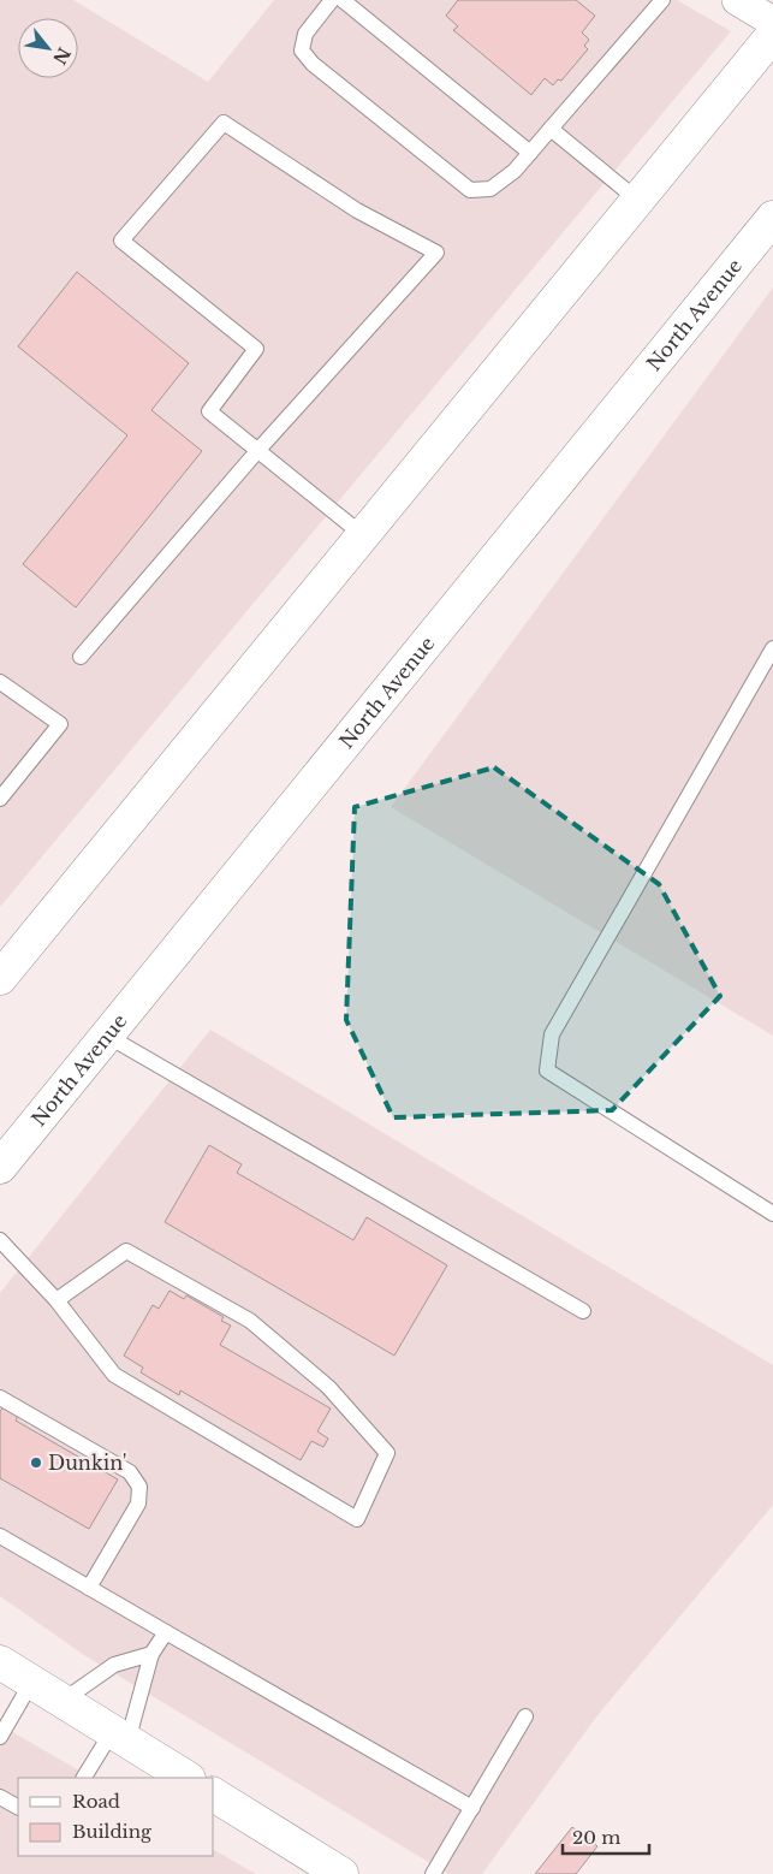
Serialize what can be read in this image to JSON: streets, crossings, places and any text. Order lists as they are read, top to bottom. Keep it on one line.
{"streets":{"main road":["North Avenue"]},"places":["Dunkin'"],"legend":["Road","Building"],"scale_bar":"20 m","north":"bottom right"}
